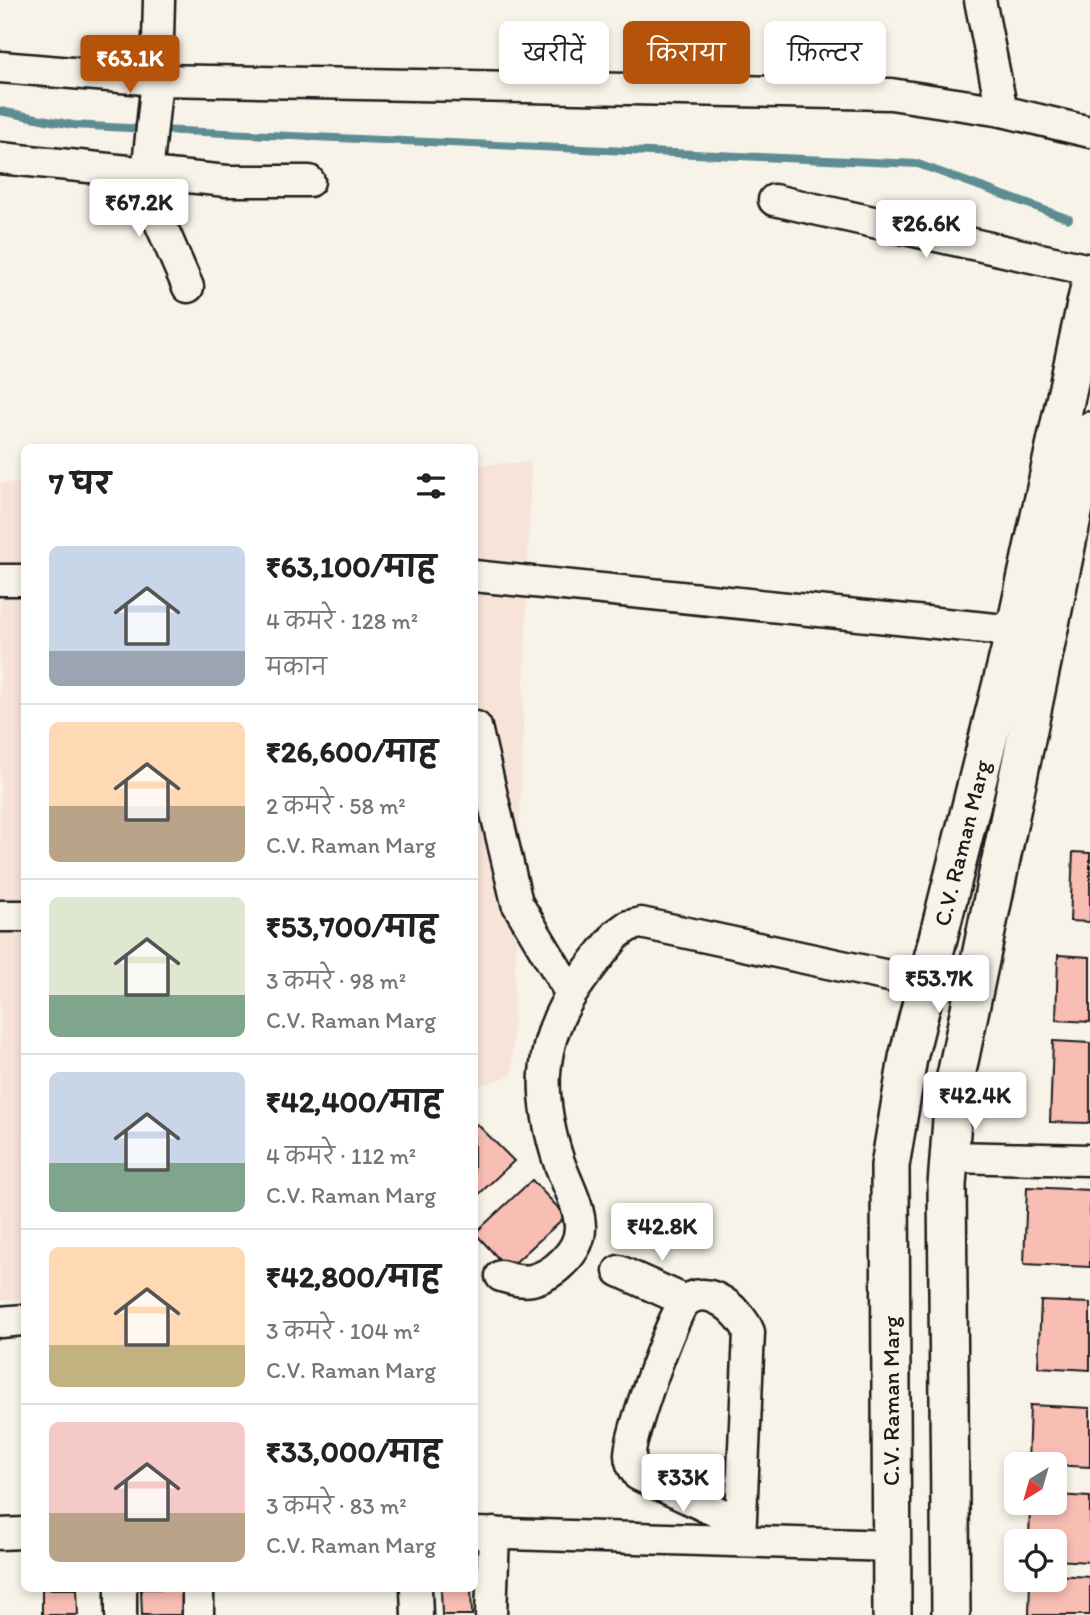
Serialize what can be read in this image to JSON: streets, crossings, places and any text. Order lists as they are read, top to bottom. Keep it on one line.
{"streets":{"main road":["C.V. Raman Marg"]},"north":"bottom left","page":{"chip":["खरीदें","किराया","फ़िल्टर"],"price":["₹63.1K","₹67.2K","₹26.6K","₹53.7K","₹42.4K","₹42.8K","₹33K"],"heading":"7 घर","list":[{"name":"₹63,100/माह","note":"4 कमरे · 128 m² · मकान"},{"name":"₹26,600/माह","note":"2 कमरे · 58 m² · C.V. Raman Marg"},{"name":"₹53,700/माह","note":"3 कमरे · 98 m² · C.V. Raman Marg"},{"name":"₹42,400/माह","note":"4 कमरे · 112 m² · C.V. Raman Marg"},{"name":"₹42,800/माह","note":"3 कमरे · 104 m² · C.V. Raman Marg"},{"name":"₹33,000/माह","note":"3 कमरे · 83 m² · C.V. Raman Marg"}]}}
